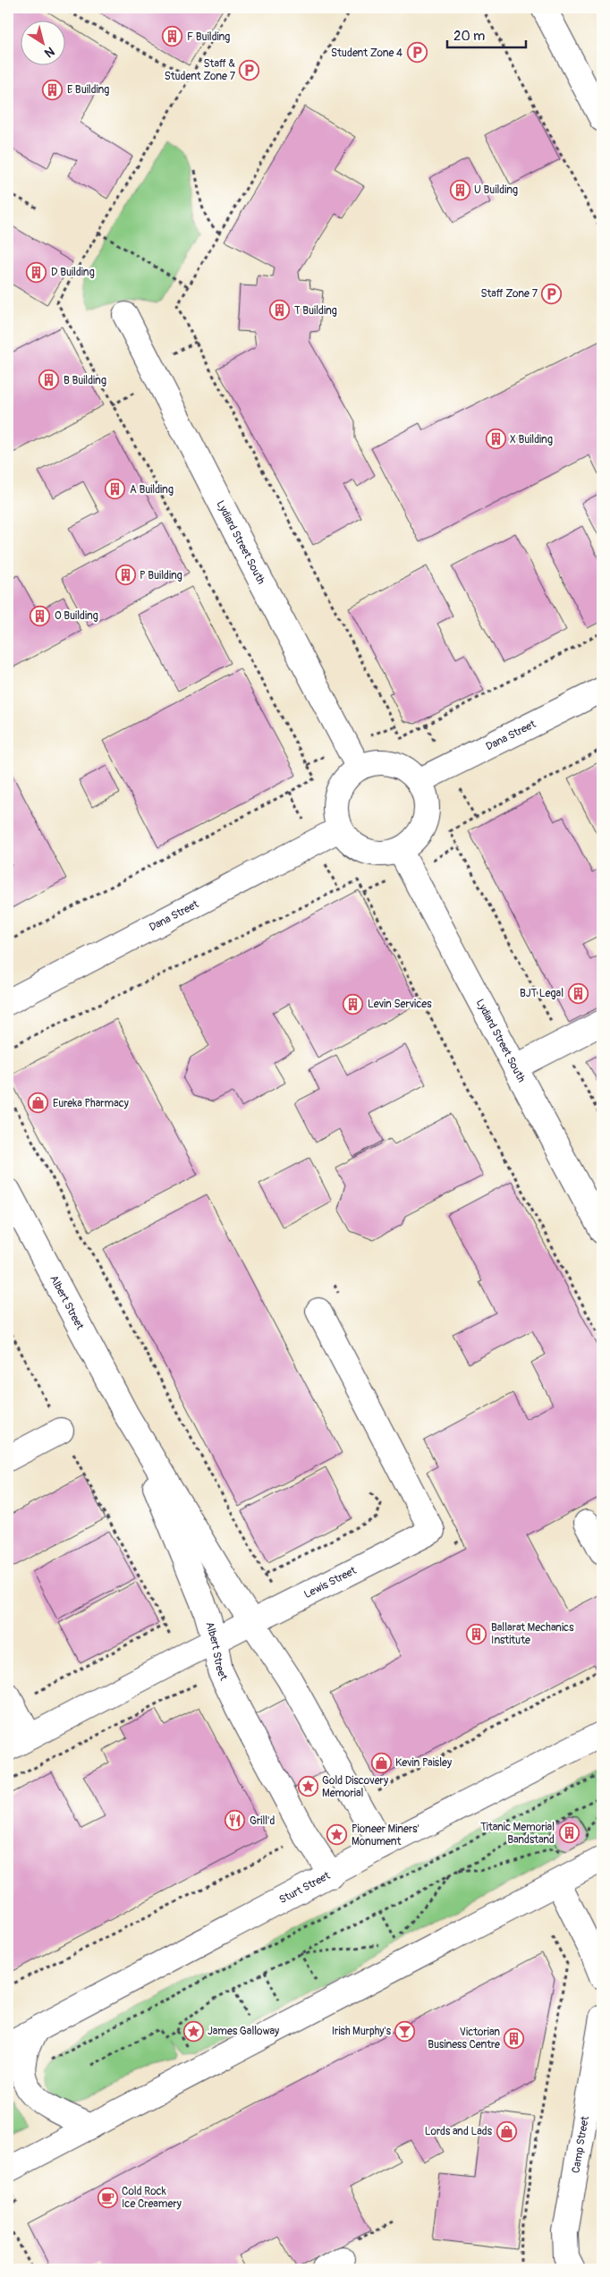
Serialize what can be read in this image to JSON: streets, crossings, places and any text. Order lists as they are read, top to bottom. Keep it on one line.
{"streets":{"street":["Lydiard Street South","Dana Street","Albert Street","Lewis Street","Sturt Street","Camp Street"]},"crossings":[["Lydiard Street South","Dana Street"],["Albert Street","Lewis Street"],["Albert Street","Sturt Street"]],"places":{"building":["F Building","E Building","U Building","D Building","T Building","B Building","X Building","A Building","P Building","O Building","BJT Legal","Levin Services","Ballarat Mechanics Institute","Titanic Memorial Bandstand","Victorian Business Centre"],"parking":["Student Zone 4","Staff & Student Zone 7","Staff Zone 7"],"shop":["Eureka Pharmacy","Kevin Paisley","Lords and Lads"],"place":["Gold Discovery Memorial","Pioneer Miners' Monument","James Galloway"],"restaurant":["Grill'd"],"bar":["Irish Murphy's"],"cafe":["Cold Rock Ice Creamery"]},"scale_bar":"20 m","north":"bottom right"}
